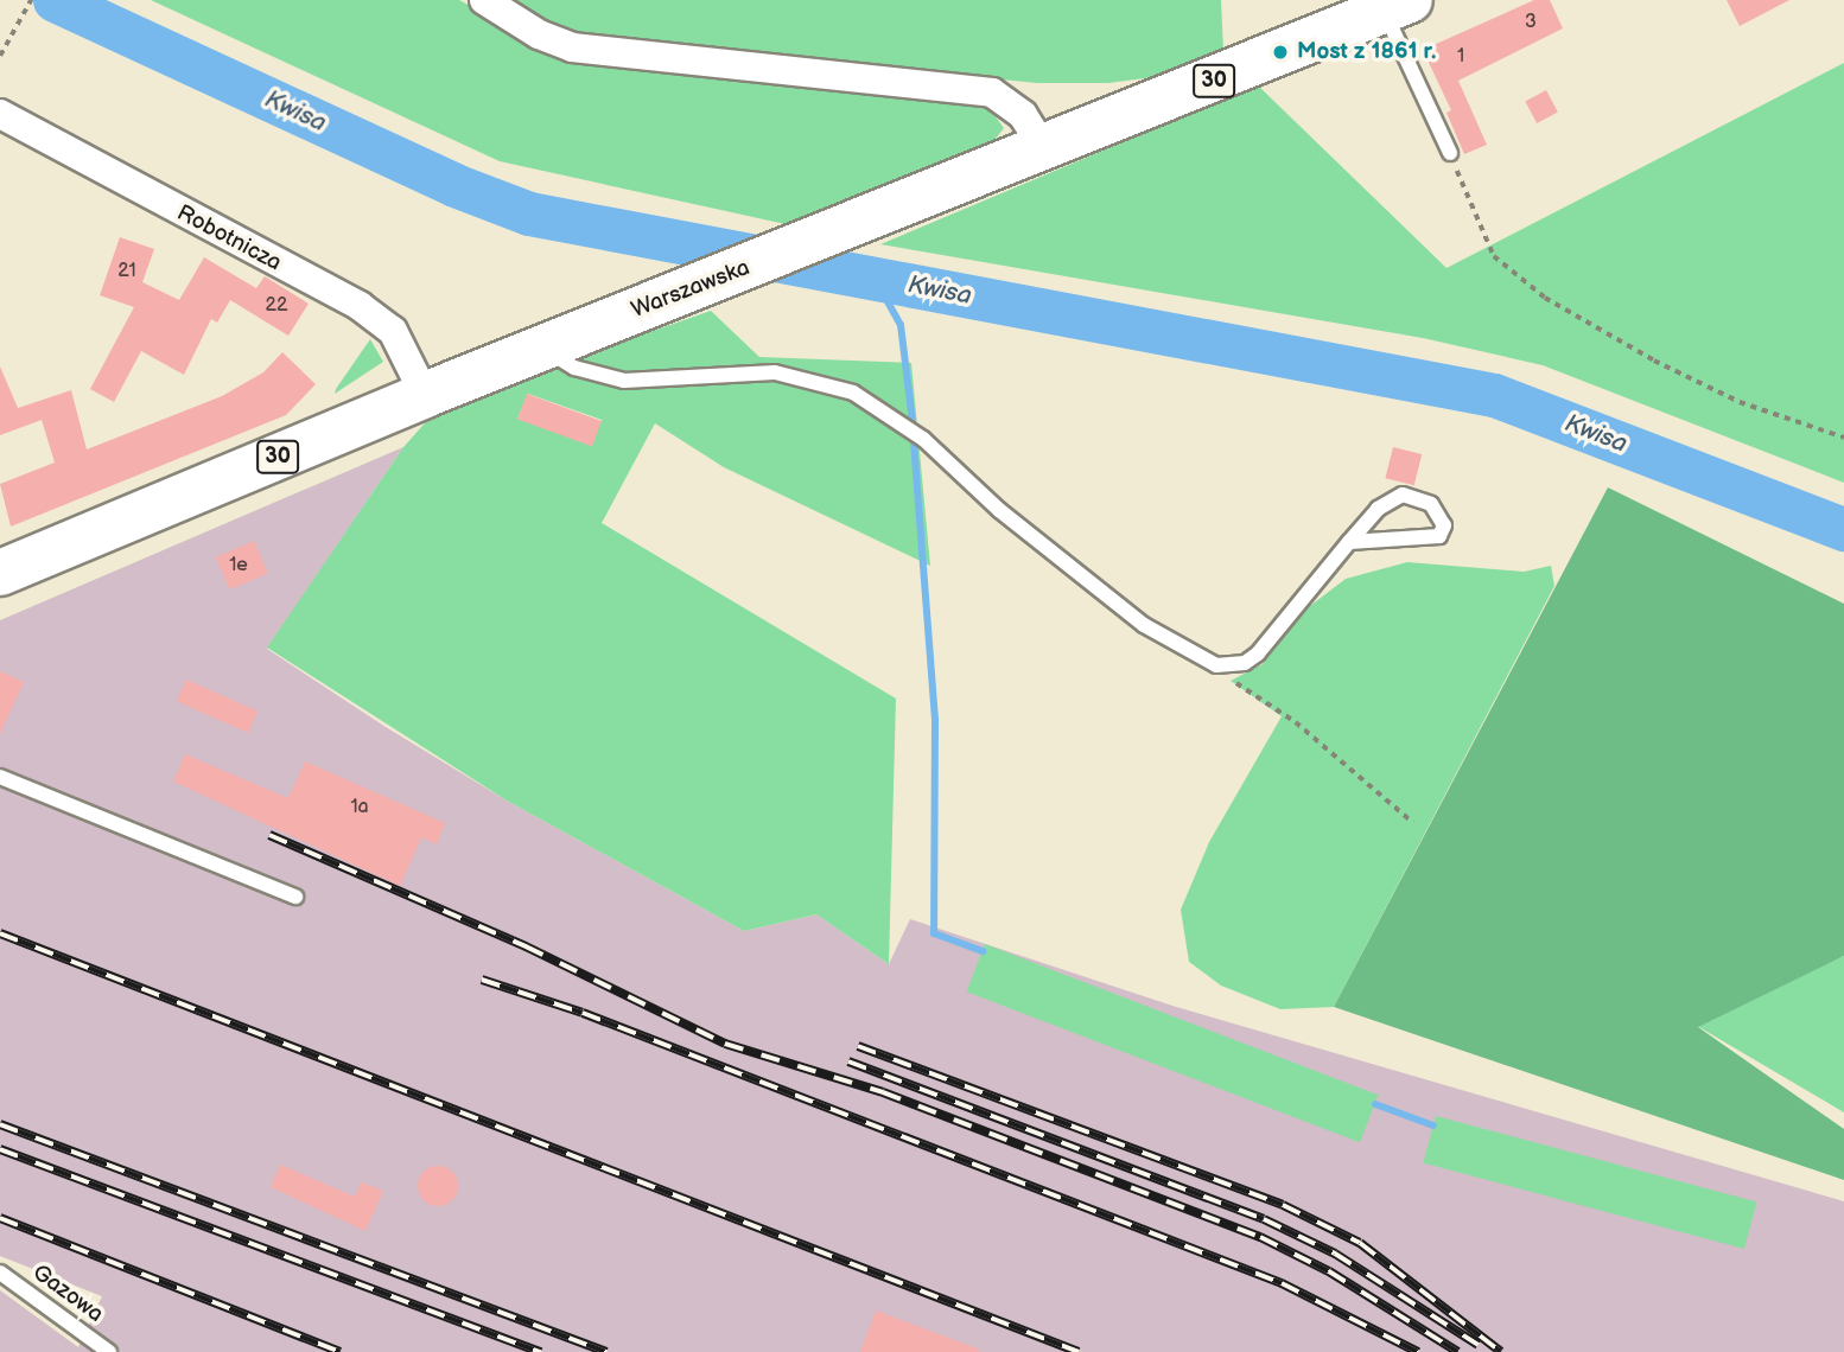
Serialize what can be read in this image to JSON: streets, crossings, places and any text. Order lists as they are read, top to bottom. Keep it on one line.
{"streets":{"main road":["30","Warszawska"],"street":["Robotnicza"],"lane":["Gazowa"]},"crossings":[["Robotnicza","Warszawska"]],"water":["Kwisa"],"places":["Most z 1861 r."],"house_numbers":["3","1","21","22","1e","1a"]}
